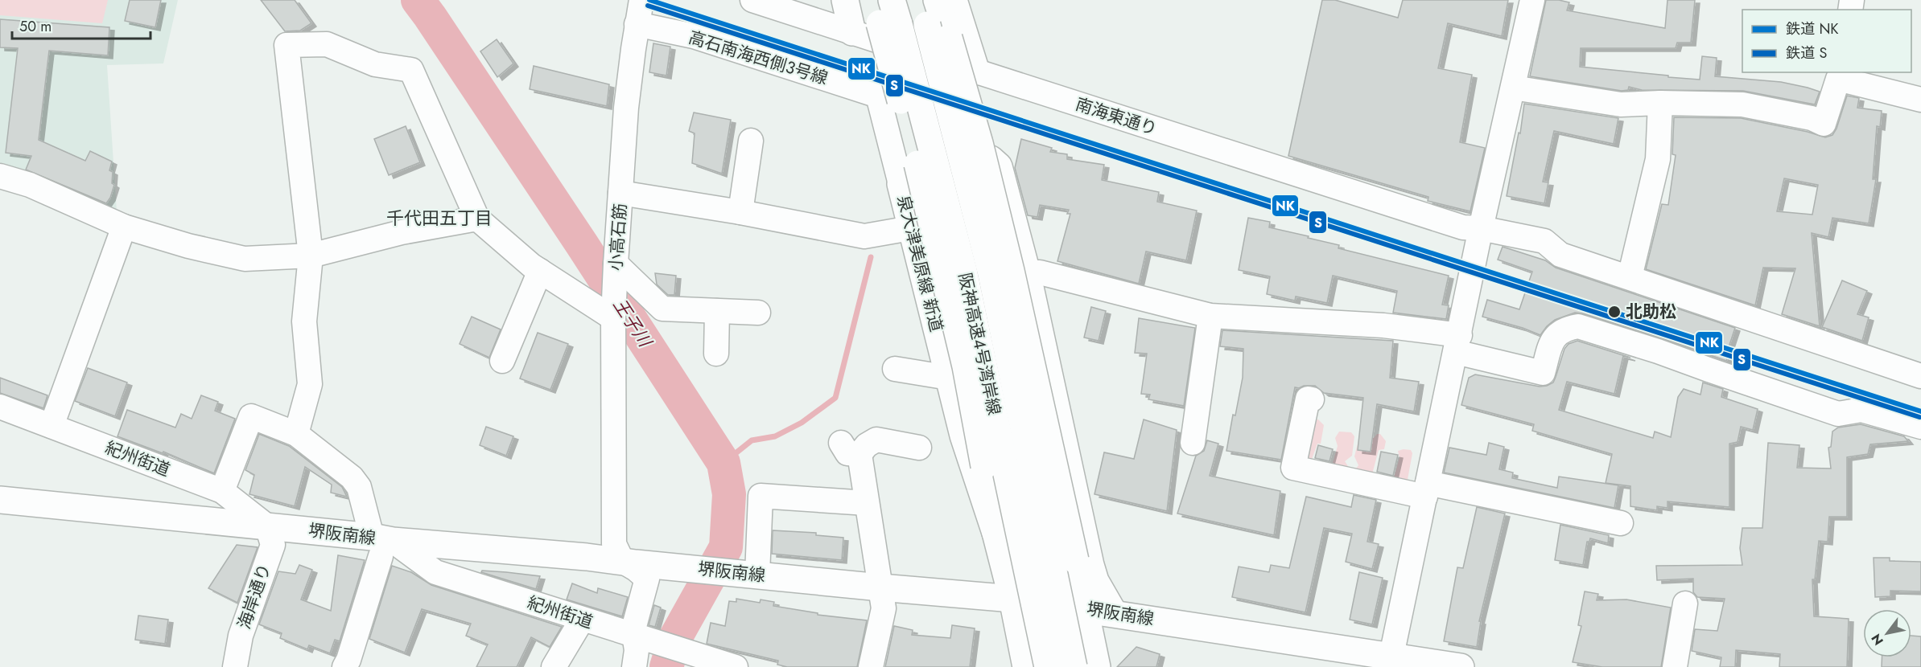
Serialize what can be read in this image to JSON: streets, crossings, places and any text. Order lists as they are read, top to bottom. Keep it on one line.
{"streets":{"main road":["泉大津美原線 新道","阪神高速4号湾岸線","堺阪南線"],"street":["高石南海西側3号線","南海東通り","小高石筋","紀州街道","海岸通り"]},"crossings":[["高石南海西側3号線","小高石筋"],["高石南海西側3号線","泉大津美原線 新道"],["小高石筋","堺阪南線"],["泉大津美原線 新道","堺阪南線"],["紀州街道","堺阪南線"],["紀州街道","海岸通り"],["堺阪南線","海岸通り"]],"districts":["千代田五丁目"],"water":["王子川"],"places":["北助松"],"lines":["rail line NK","rail line S"],"legend":["鉄道 NK","鉄道 S"],"scale_bar":"50 m","north":"bottom left"}
